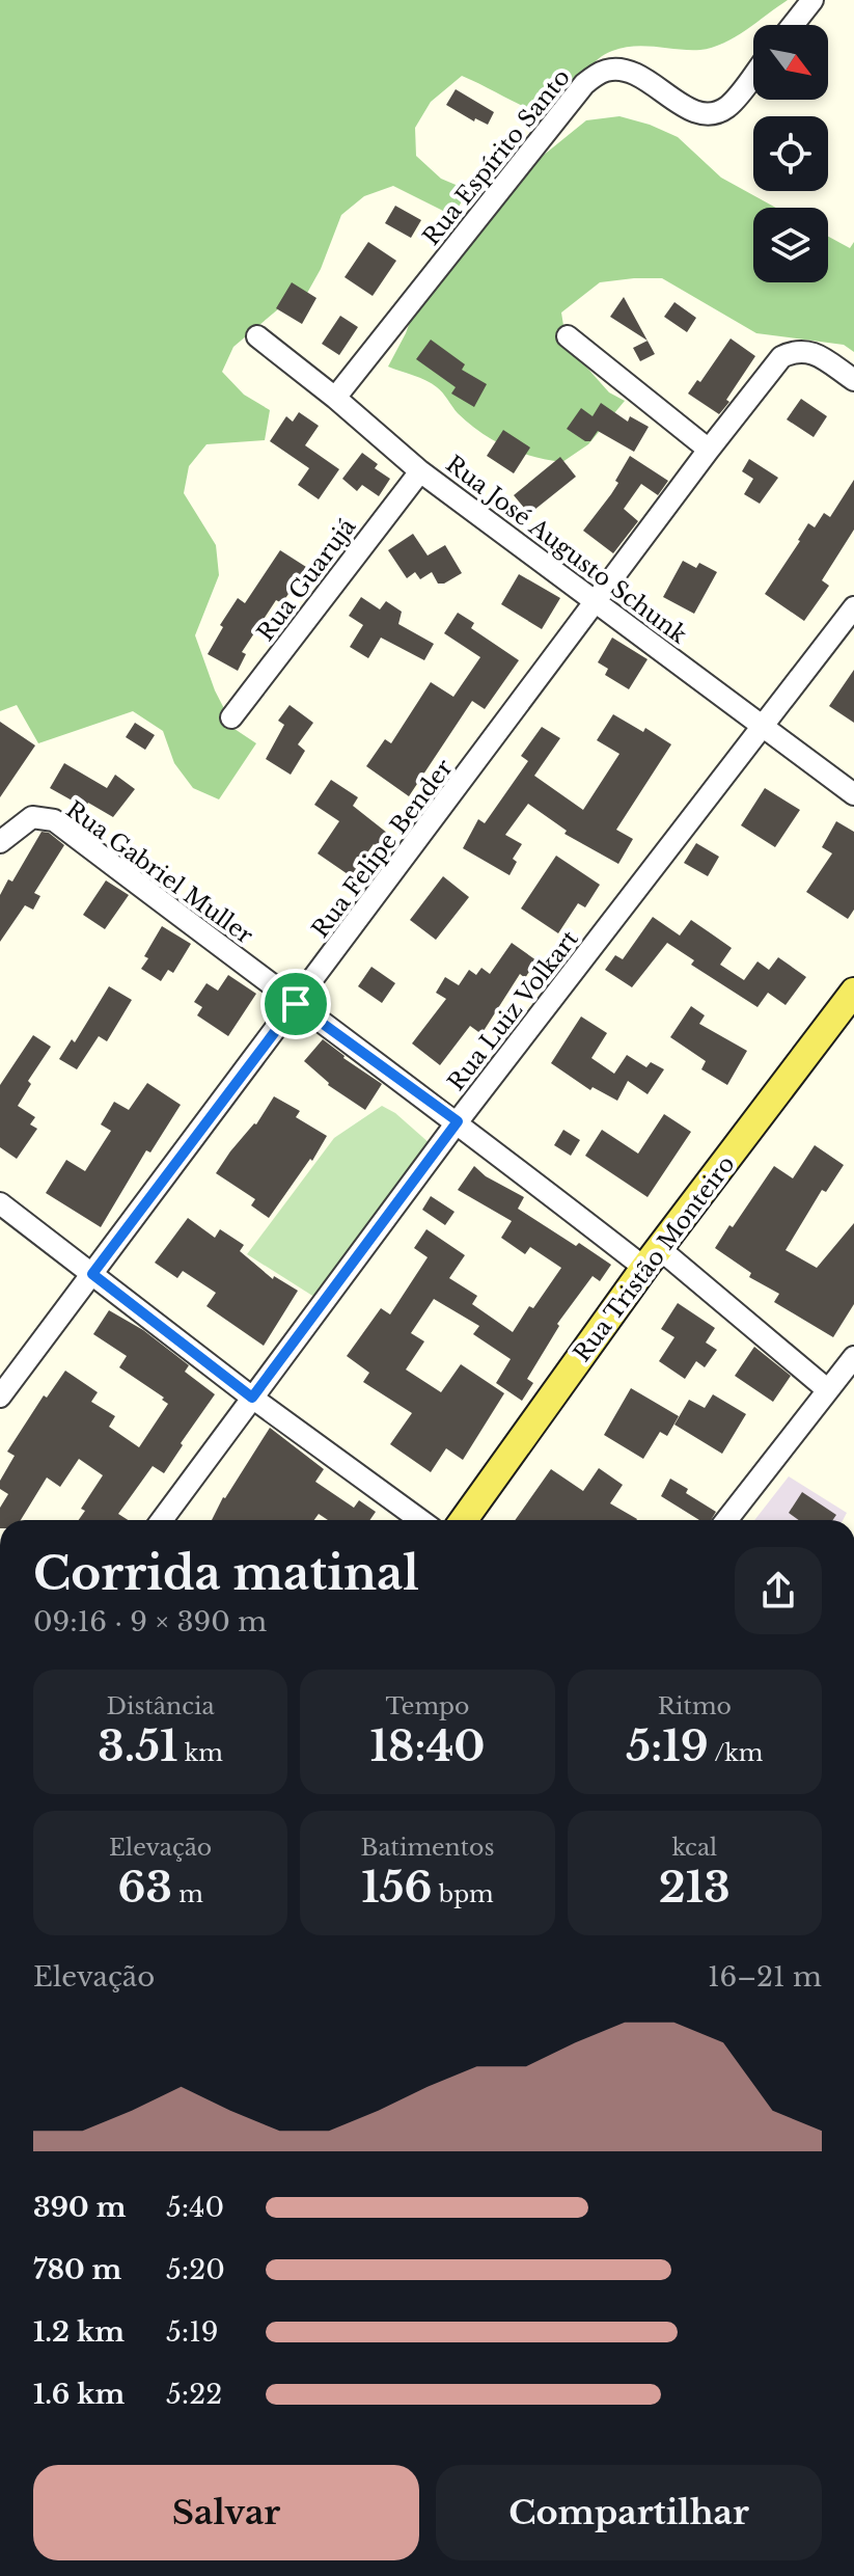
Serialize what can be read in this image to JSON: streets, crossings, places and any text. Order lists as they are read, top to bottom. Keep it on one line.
{"streets":{"main road":["Rua Tristão Monteiro"],"street":["Rua Espírito Santo","Rua José Augusto Schunk","Rua Guarujá","Rua Felipe Bender","Rua Gabriel Muller","Rua Luiz Volkart"]},"crossings":[["Rua Espírito Santo","Rua José Augusto Schunk"],["Rua José Augusto Schunk","Rua Guarujá"],["Rua José Augusto Schunk","Rua Felipe Bender"],["Rua José Augusto Schunk","Rua Luiz Volkart"],["Rua Felipe Bender","Rua Gabriel Muller"],["Rua Gabriel Muller","Rua Luiz Volkart"],["Rua Gabriel Muller","Rua Tristão Monteiro"]],"north":"bottom right","page":{"heading":["Corrida matinal","09:16 · 9 × 390 m"],"stats":[["Distância","3.51 km"],["Tempo","18:40"],["Ritmo","5:19 /km"],["Elevação","63 m"],["Batimentos","156 bpm"],["kcal","213"]],"chart":["Elevação","16–21 m"],"list":[{"name":"390 m","note":"5:40"},{"name":"780 m","note":"5:20"},{"name":"1.2 km","note":"5:19"},{"name":"1.6 km","note":"5:22"}],"buttons":["Salvar","Compartilhar"]}}
